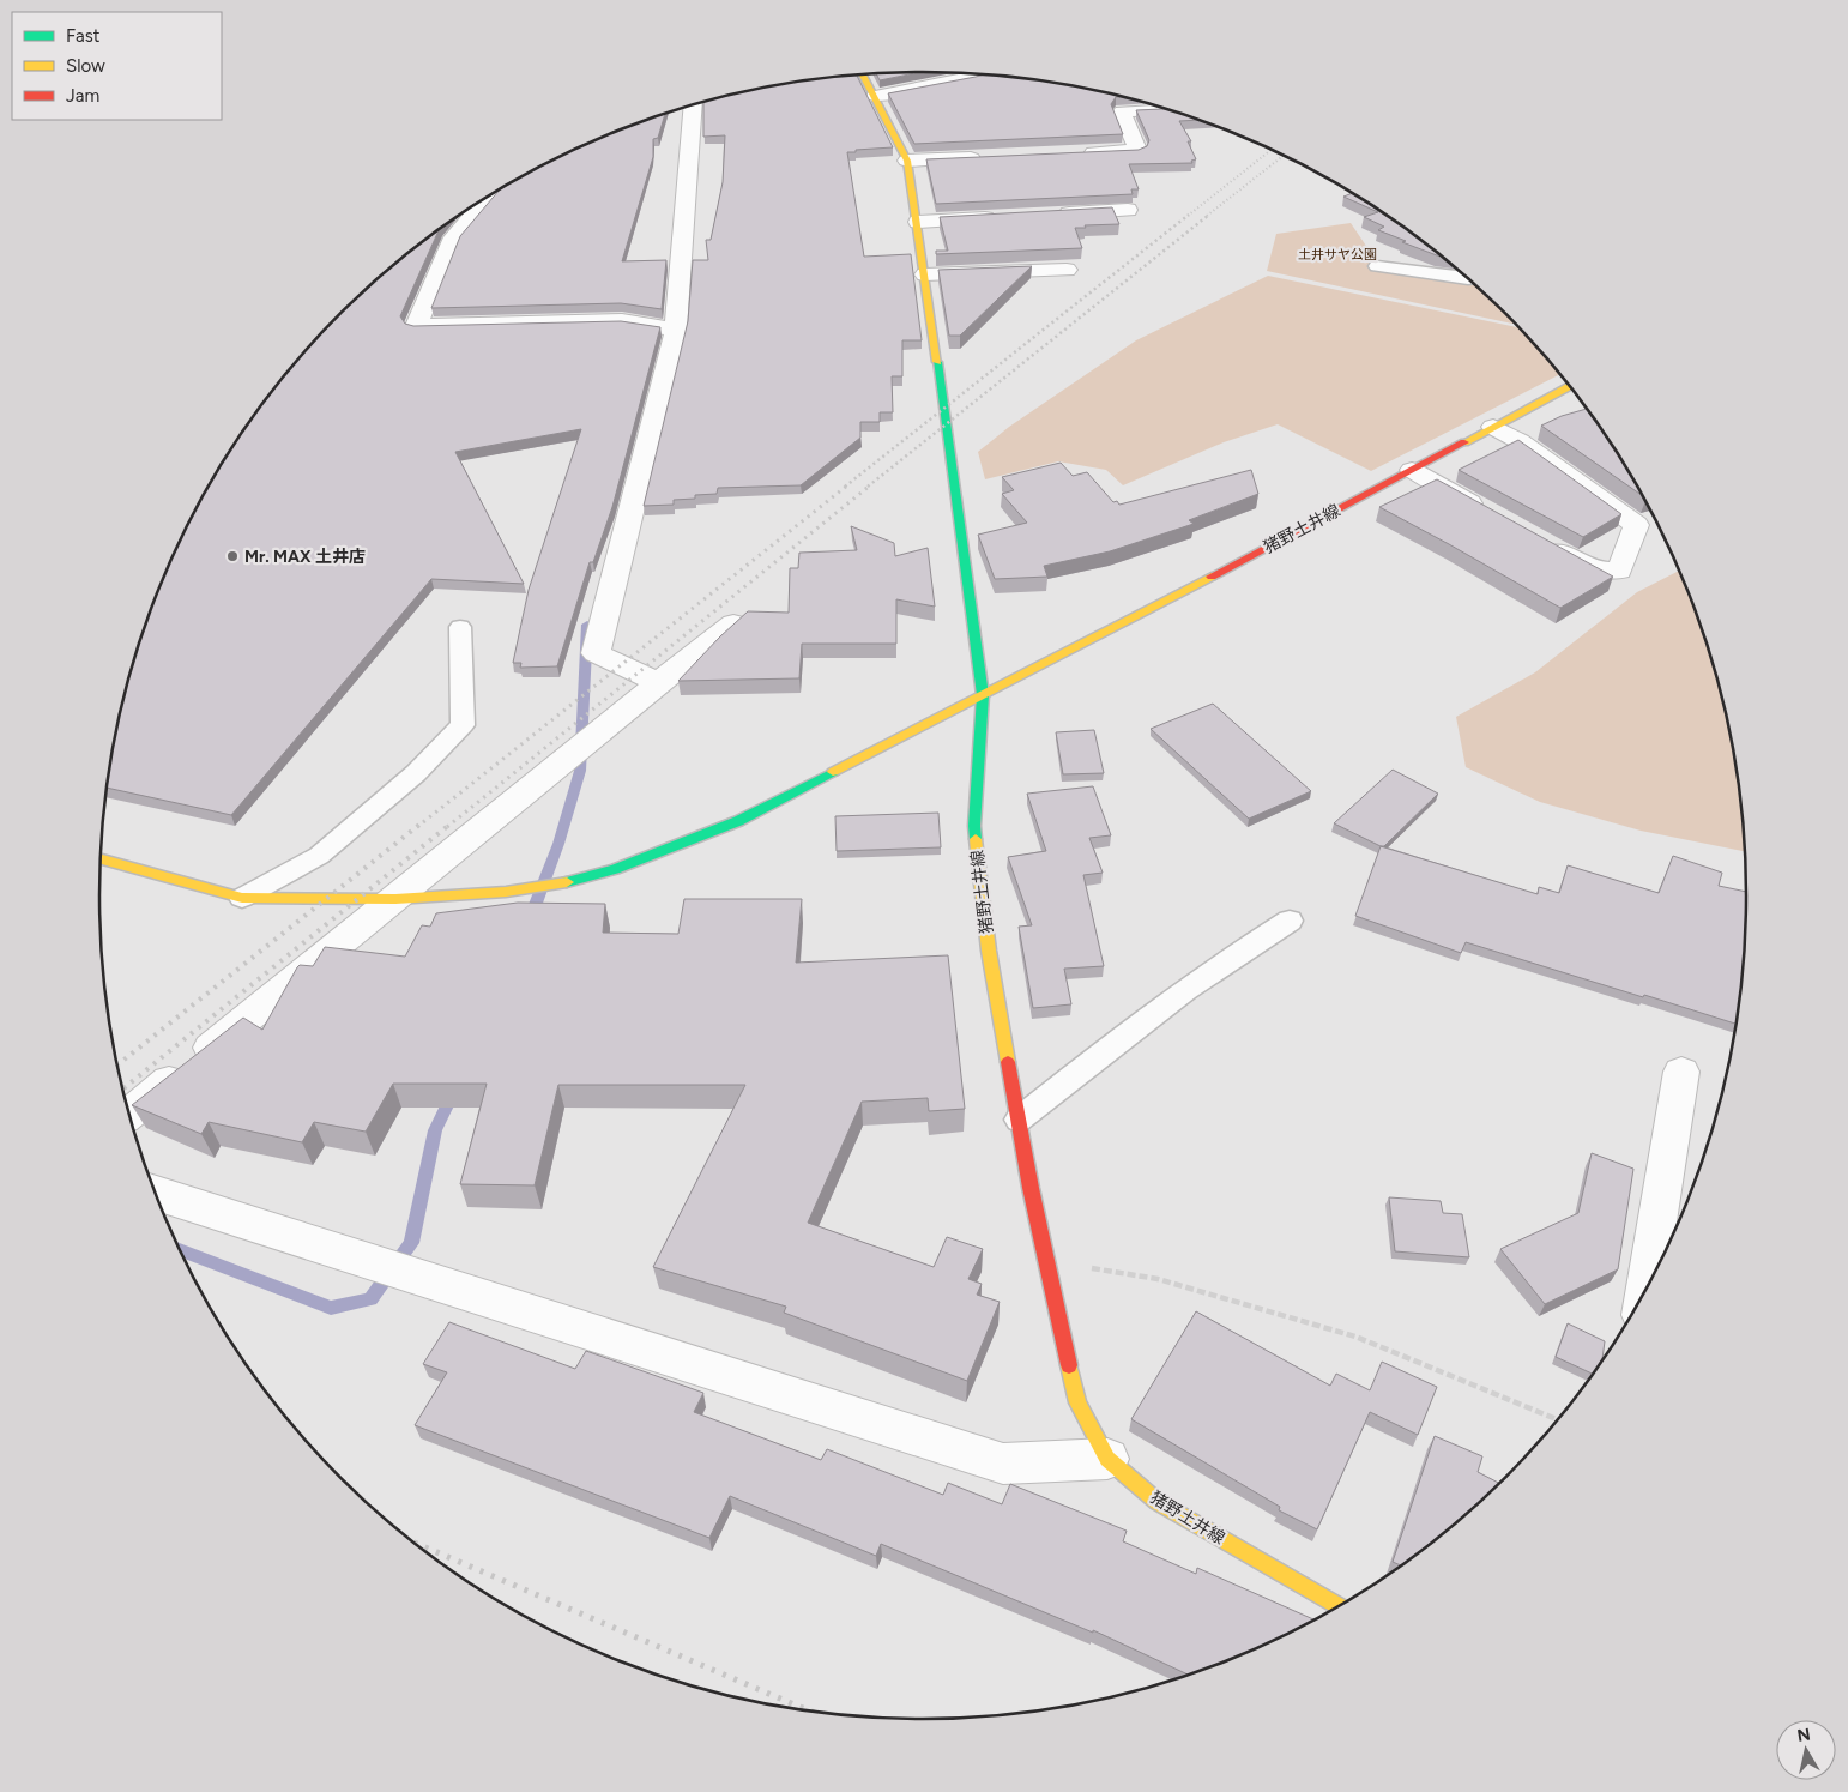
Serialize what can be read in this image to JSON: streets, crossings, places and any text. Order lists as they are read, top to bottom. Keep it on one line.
{"streets":{"street":["猪野土井線"]},"parks":["土井サヤ公園"],"places":["Mr. MAX 土井店"],"legend":["Fast","Slow","Jam"],"north":"top"}
